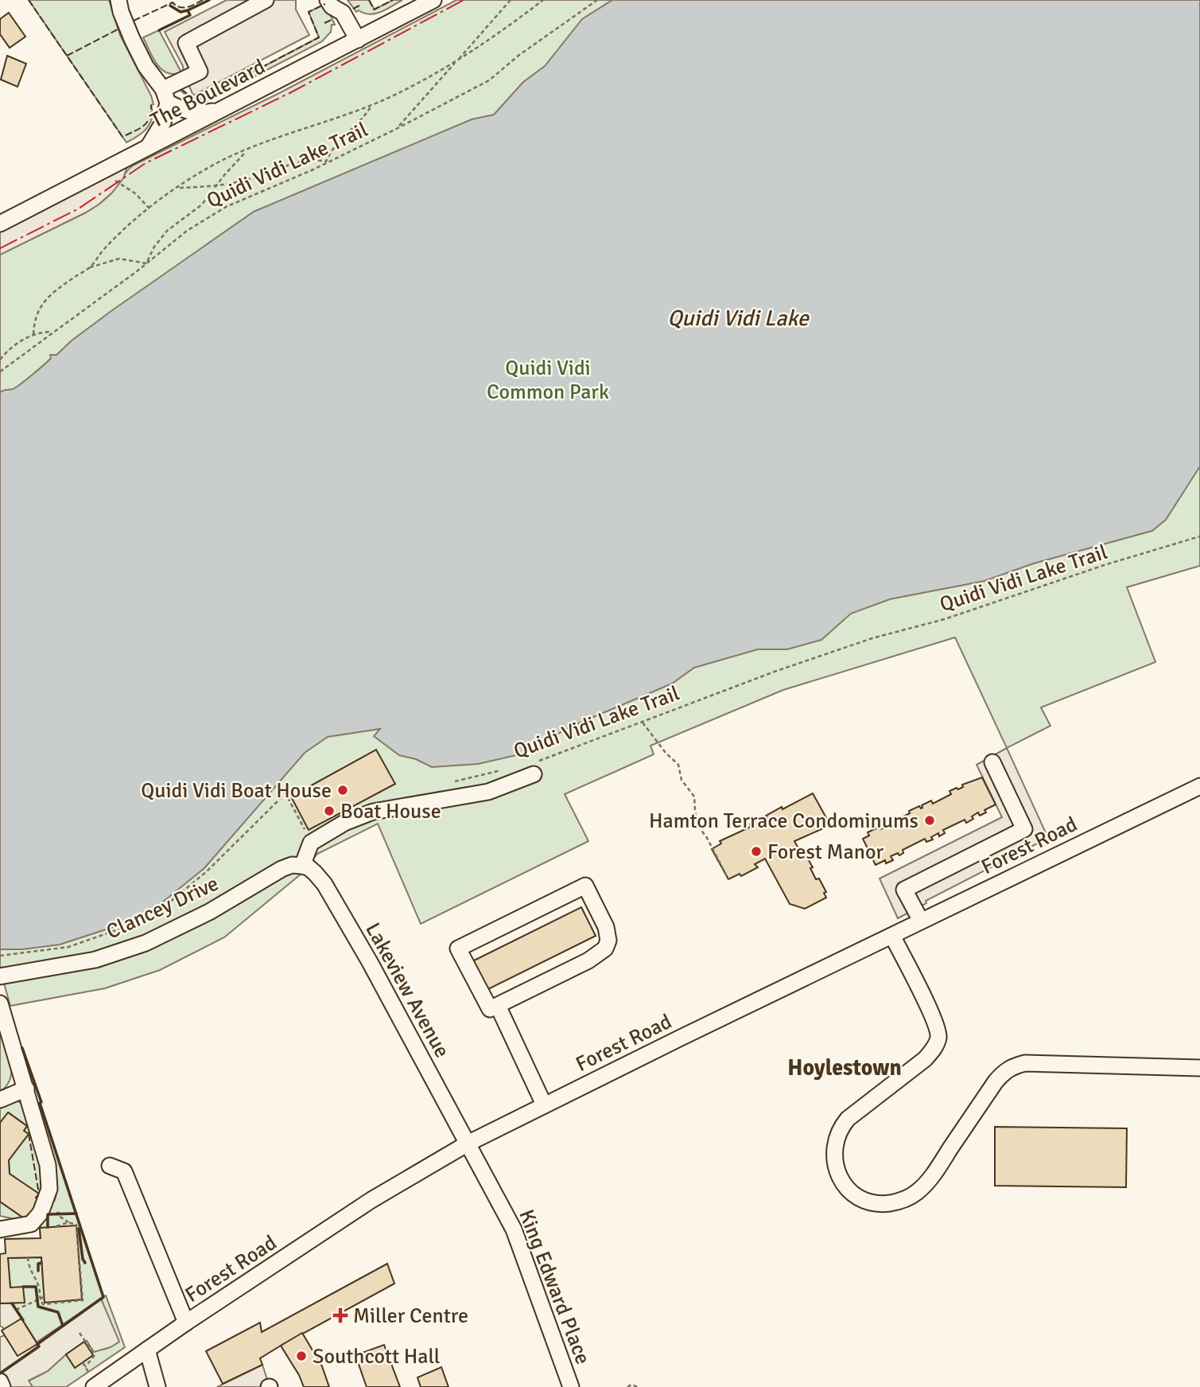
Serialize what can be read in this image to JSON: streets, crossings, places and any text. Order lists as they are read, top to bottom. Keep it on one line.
{"streets":{"street":["The Boulevard","Forest Road","Clancey Drive","Lakeview Avenue","King Edward Place"],"path":["Quidi Vidi Lake Trail"]},"crossings":[["Forest Road","Lakeview Avenue"],["Forest Road","King Edward Place"],["Clancey Drive","Lakeview Avenue"],["Lakeview Avenue","King Edward Place"]],"districts":["Hoylestown"],"water":["Quidi Vidi Lake"],"parks":["Quidi Vidi Common Park"],"places":{"other":["Quidi Vidi Boat House","Boat House","Hamton Terrace Condominums","Forest Manor","Southcott Hall"],"health":["Miller Centre"]}}
